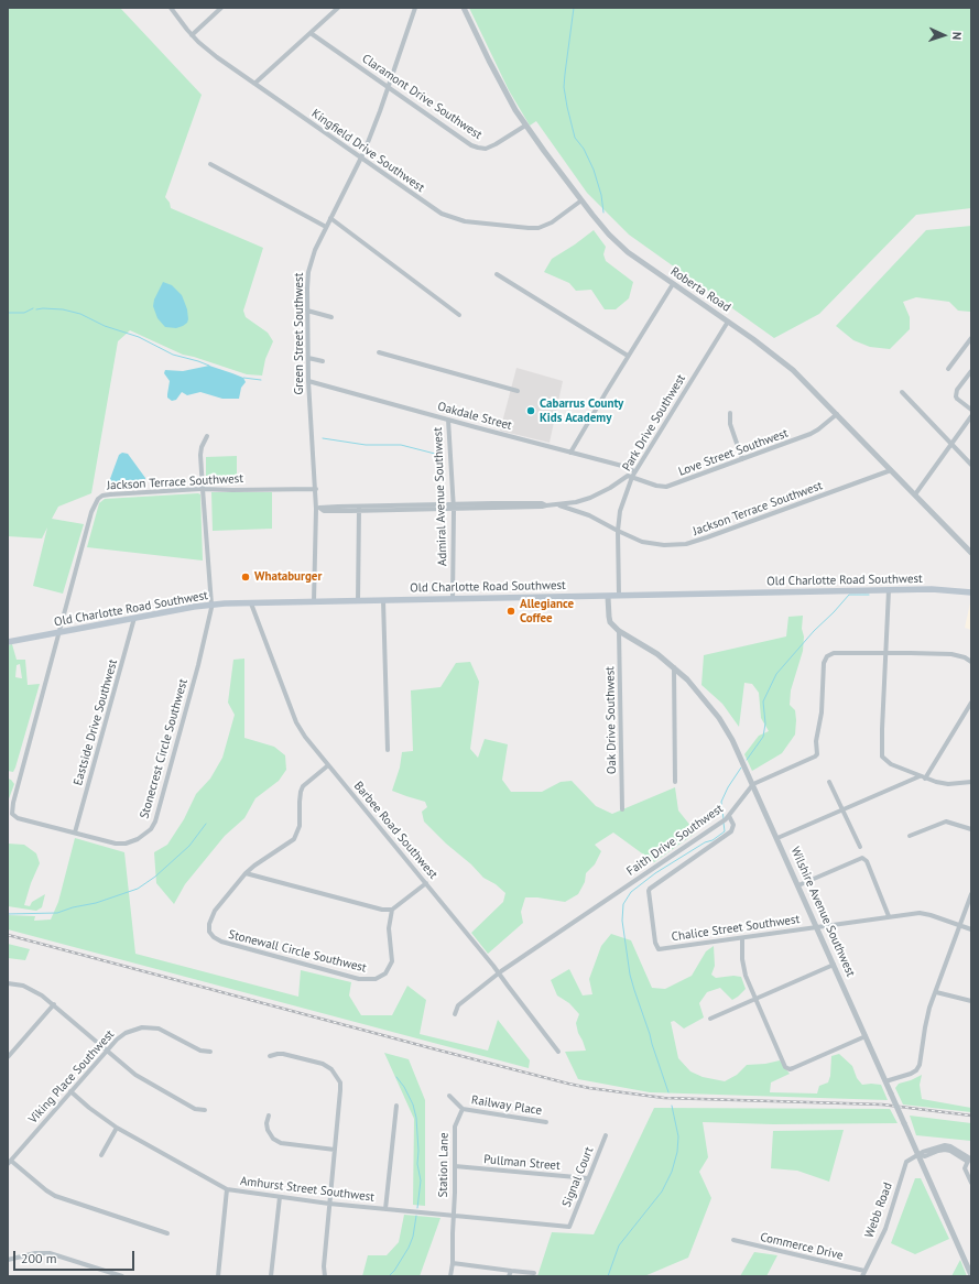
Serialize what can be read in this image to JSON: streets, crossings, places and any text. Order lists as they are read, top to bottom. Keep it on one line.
{"streets":{"main road":["Old Charlotte Road Southwest"],"street":["Claramont Drive Southwest","Kingfield Drive Southwest","Roberta Road","Green Street Southwest","Oakdale Street","Park Drive Southwest","Love Street Southwest","Jackson Terrace Southwest","Admiral Avenue Southwest","Oak Drive Southwest","Eastside Drive Southwest","Stonecrest Circle Southwest","Barbee Road Southwest","Faith Drive Southwest","Wilshire Avenue Southwest","Chalice Street Southwest","Stonewall Circle Southwest","Viking Place Southwest","Railway Place","Pullman Street","Station Lane","Signal Court","Amhurst Street Southwest","Webb Road","Commerce Drive"]},"crossings":[["Claramont Drive Southwest","Roberta Road"],["Claramont Drive Southwest","Green Street Southwest"],["Kingfield Drive Southwest","Roberta Road"],["Kingfield Drive Southwest","Green Street Southwest"],["Roberta Road","Park Drive Southwest"],["Roberta Road","Love Street Southwest"],["Roberta Road","Jackson Terrace Southwest"],["Green Street Southwest","Oakdale Street"],["Green Street Southwest","Jackson Terrace Southwest"],["Green Street Southwest","Old Charlotte Road Southwest"],["Oakdale Street","Park Drive Southwest"],["Oakdale Street","Admiral Avenue Southwest"],["Park Drive Southwest","Love Street Southwest"],["Park Drive Southwest","Jackson Terrace Southwest"],["Park Drive Southwest","Old Charlotte Road Southwest"],["Love Street Southwest","Jackson Terrace Southwest"],["Jackson Terrace Southwest","Admiral Avenue Southwest"],["Jackson Terrace Southwest","Old Charlotte Road Southwest"],["Jackson Terrace Southwest","Stonecrest Circle Southwest"],["Admiral Avenue Southwest","Old Charlotte Road Southwest"],["Old Charlotte Road Southwest","Eastside Drive Southwest"],["Old Charlotte Road Southwest","Stonecrest Circle Southwest"],["Old Charlotte Road Southwest","Barbee Road Southwest"],["Oak Drive Southwest","Wilshire Avenue Southwest"],["Eastside Drive Southwest","Stonecrest Circle Southwest"],["Barbee Road Southwest","Faith Drive Southwest"],["Barbee Road Southwest","Stonewall Circle Southwest"],["Faith Drive Southwest","Wilshire Avenue Southwest"],["Faith Drive Southwest","Chalice Street Southwest"],["Wilshire Avenue Southwest","Chalice Street Southwest"],["Wilshire Avenue Southwest","Webb Road"],["Viking Place Southwest","Amhurst Street Southwest"],["Railway Place","Station Lane"],["Pullman Street","Station Lane"],["Pullman Street","Signal Court"],["Station Lane","Amhurst Street Southwest"],["Signal Court","Amhurst Street Southwest"],["Webb Road","Commerce Drive"]],"places":["Cabarrus County Kids Academy","Whataburger","Allegiance Coffee"],"scale_bar":"200 m","north":"right"}
